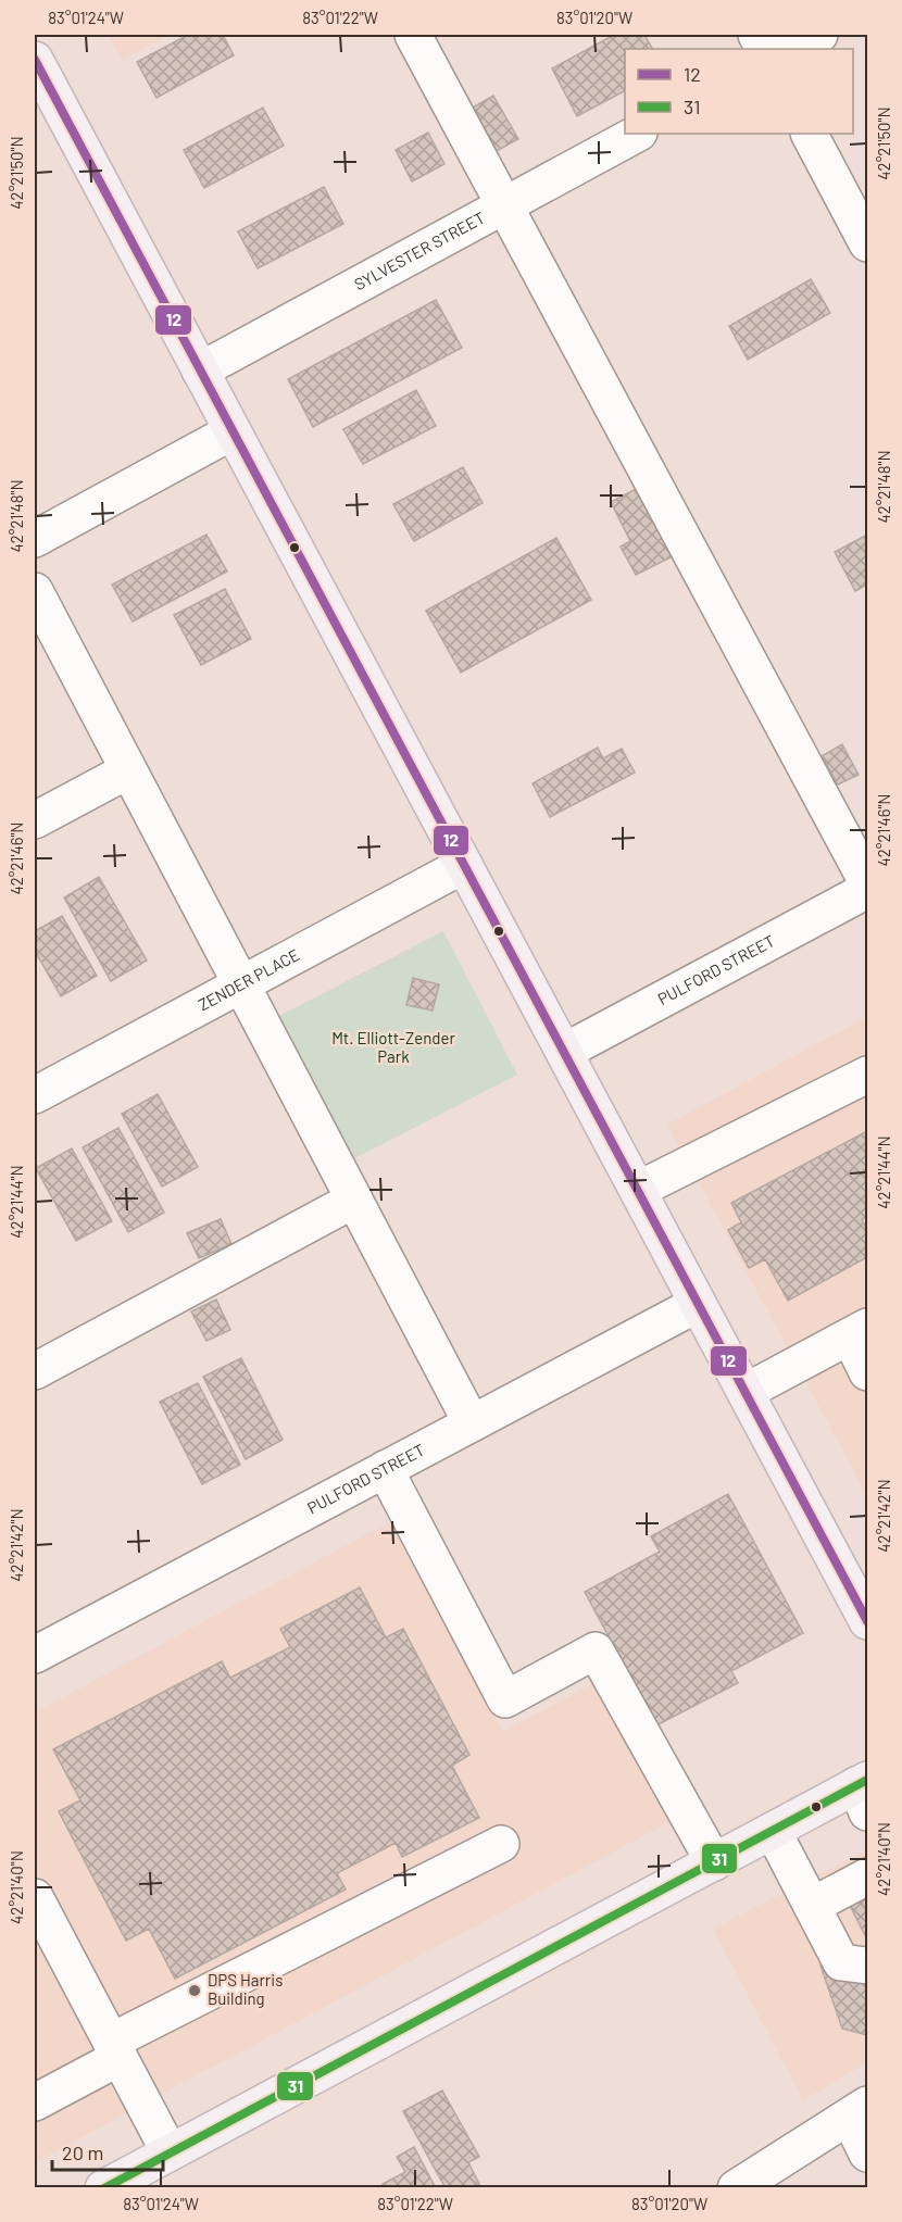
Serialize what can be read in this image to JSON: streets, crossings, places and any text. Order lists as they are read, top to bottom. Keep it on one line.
{"streets":{"street":["SYLVESTER STREET","PULFORD STREET","ZENDER PLACE"]},"parks":["Mt. Elliott-Zender Park"],"places":["DPS Harris Building"],"lines":["transit line 12","transit line 31"],"legend":["12","31"],"scale_bar":"20 m","coordinates":["83°01'24\"W","83°01'22\"W","83°01'20\"W","42°21'50\"N","42°21'48\"N","42°21'46\"N","42°21'44\"N","42°21'42\"N","42°21'40\"N"]}
